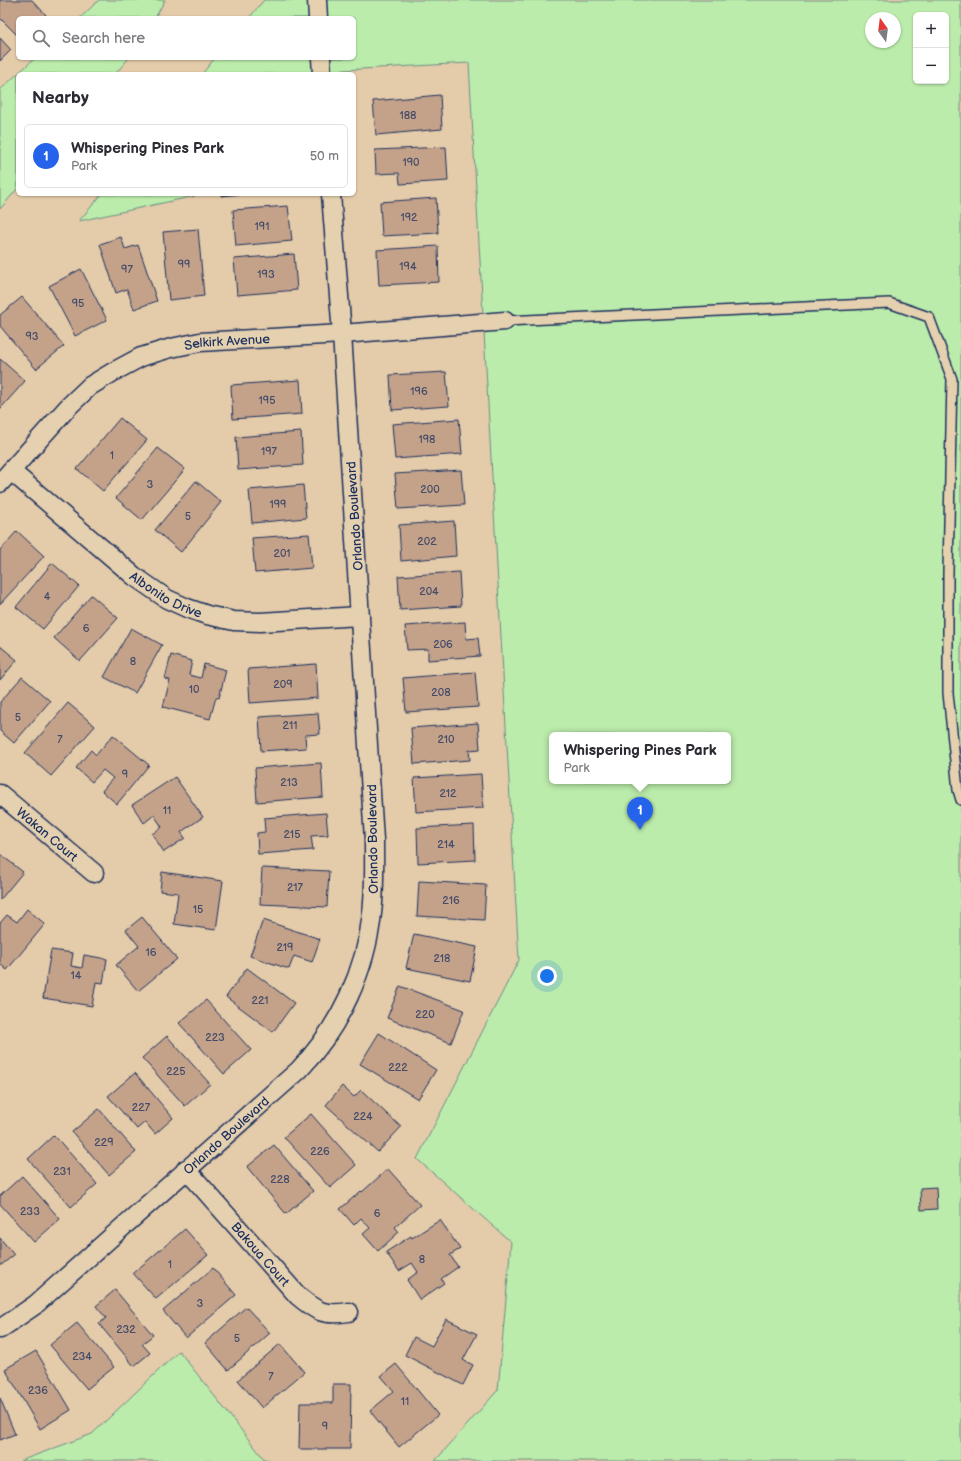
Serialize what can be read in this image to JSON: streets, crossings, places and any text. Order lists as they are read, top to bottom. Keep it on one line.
{"streets":{"street":["Selkirk Avenue","Orlando Boulevard","Albonito Drive","Wakan Court","Bakoua Court"]},"crossings":[["Selkirk Avenue","Orlando Boulevard"],["Selkirk Avenue","Albonito Drive"],["Orlando Boulevard","Albonito Drive"],["Orlando Boulevard","Bakoua Court"]],"house_numbers":["188","190","192","191","99","194","97","193","95","93","196","195","198","197","1","3","200","199","5","202","201","204","4","6","206","8","209","10","208","5","211","7","210","9","213","212","11","215","214","217","216","15","219","16","218","14","221","220","223","222","225","227","224","229","226","231","228","233","6","8","1","3","232","5","234","7","236","11","9"],"north":"top","page":{"map_buttons":["+","−"],"search":"Search here","heading":"Nearby","list":[{"mark":"1","name":"Whispering Pines Park","note":"Park","value":"50 m"}],"popup":["Whispering Pines Park","Park"],"pins":"1"}}
